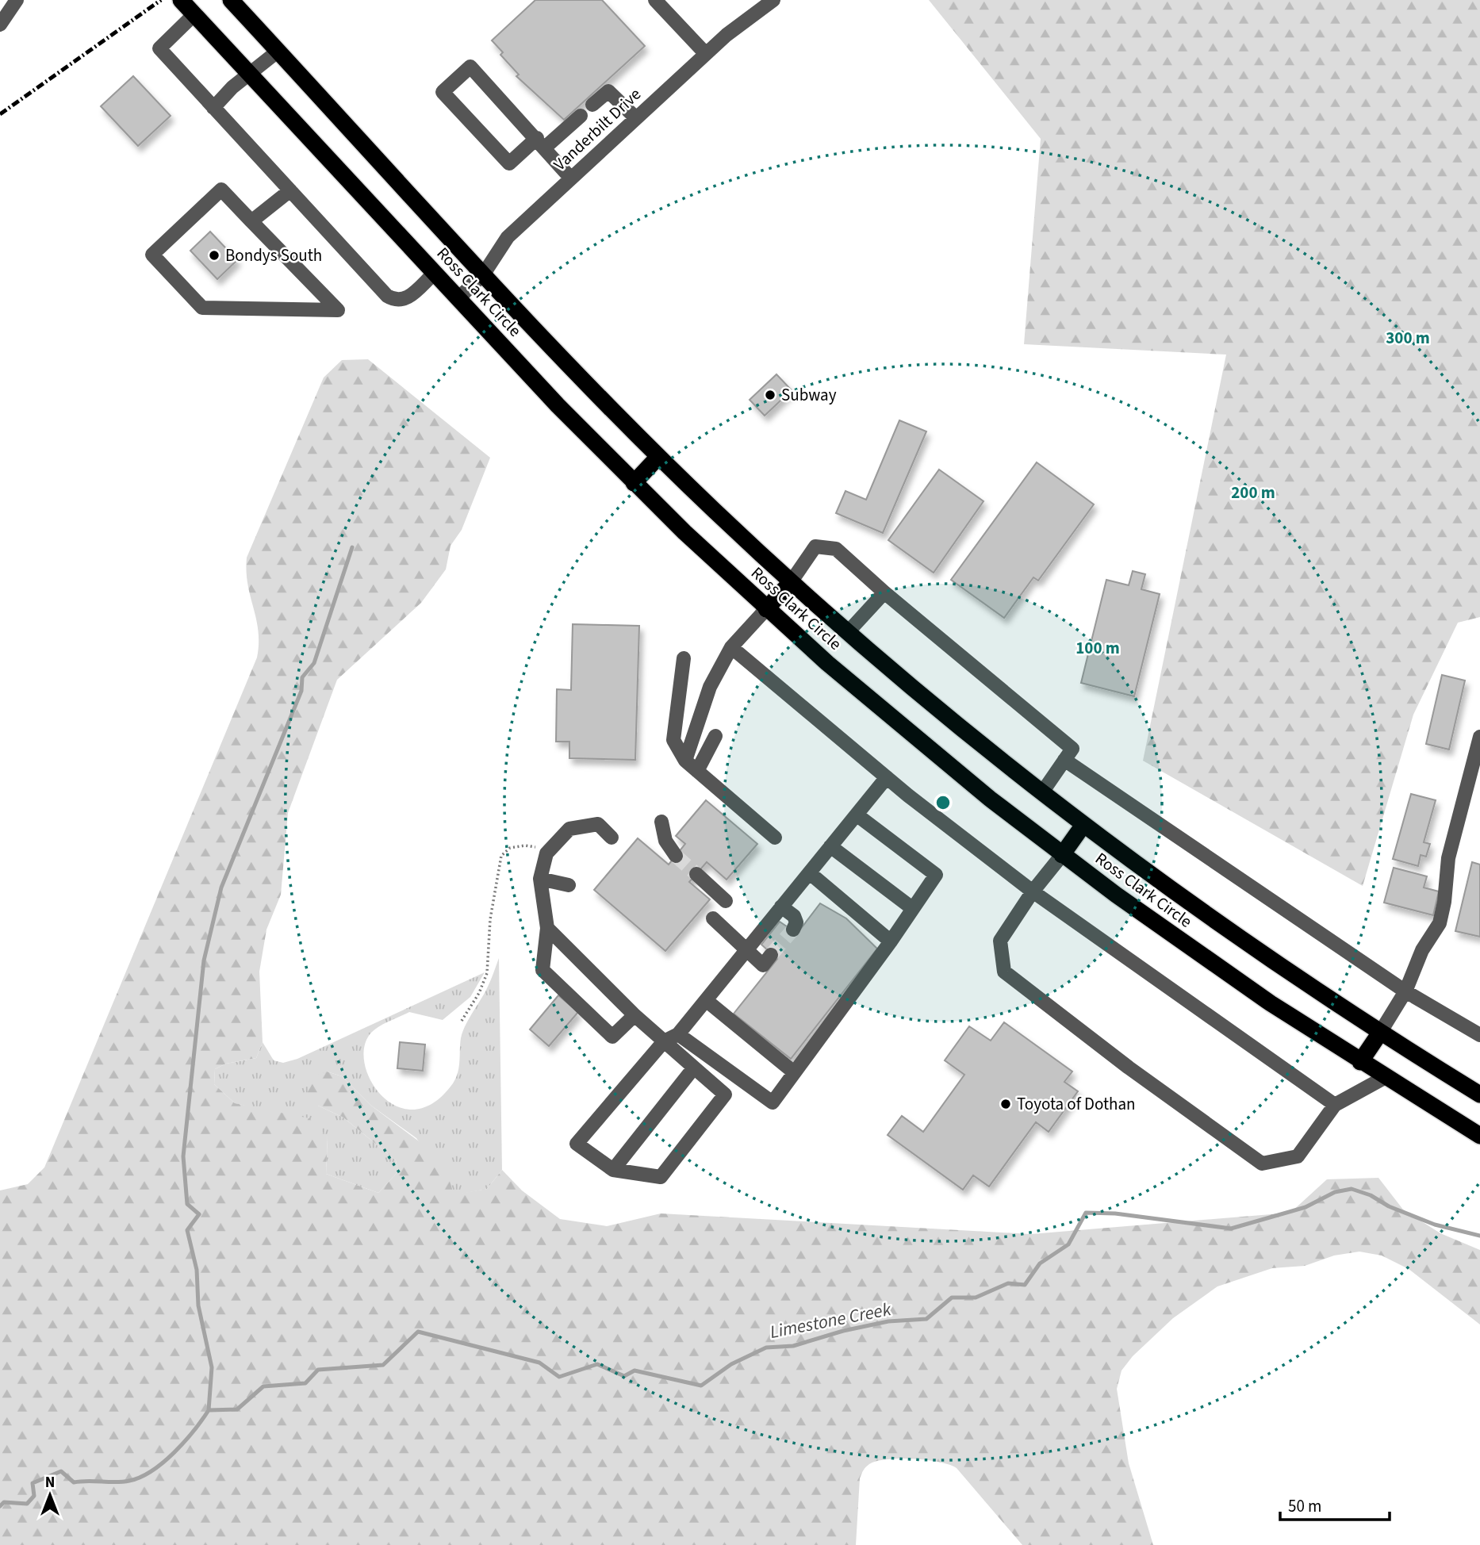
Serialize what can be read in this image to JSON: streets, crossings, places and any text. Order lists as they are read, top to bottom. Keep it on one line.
{"streets":{"highway":["Ross Clark Circle"],"street":["Vanderbilt Drive"]},"crossings":[["Vanderbilt Drive","Ross Clark Circle"]],"water":["Limestone Creek"],"places":["Bondys South","Subway","Toyota of Dothan"],"scale_bar":"50 m","north":"top","rings":["300 m","200 m","100 m"]}
